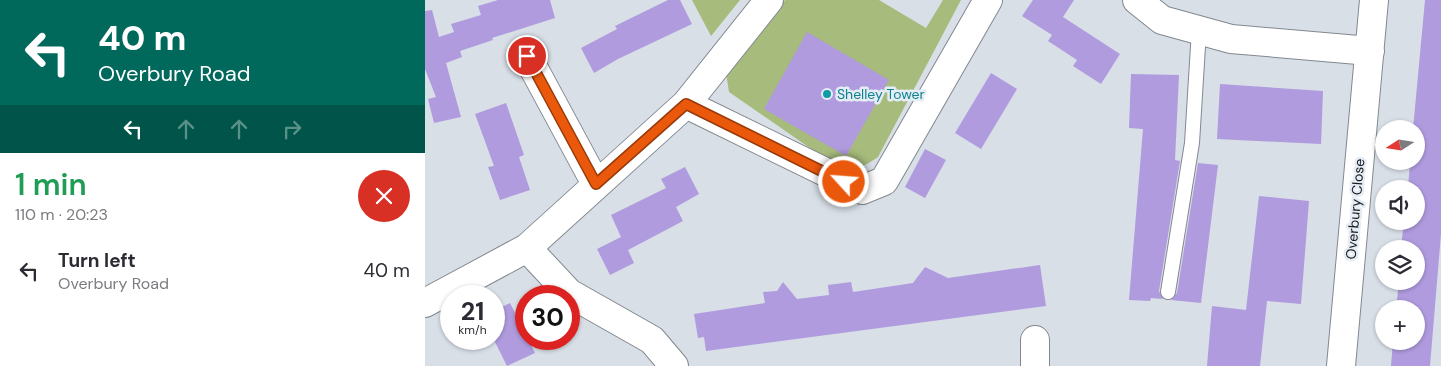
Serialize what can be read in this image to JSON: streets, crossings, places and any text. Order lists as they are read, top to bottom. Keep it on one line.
{"streets":{"street":["Overbury Close"]},"places":["Shelley Tower"],"north":"left","page":{"turn":["40 m","Overbury Road"],"map_buttons":"+","heading":["1 min","110 m · 20:23"],"list":[{"name":"Turn left","note":"Overbury Road","value":"40 m"}],"speed":"21 km/h","limit":"30"}}
